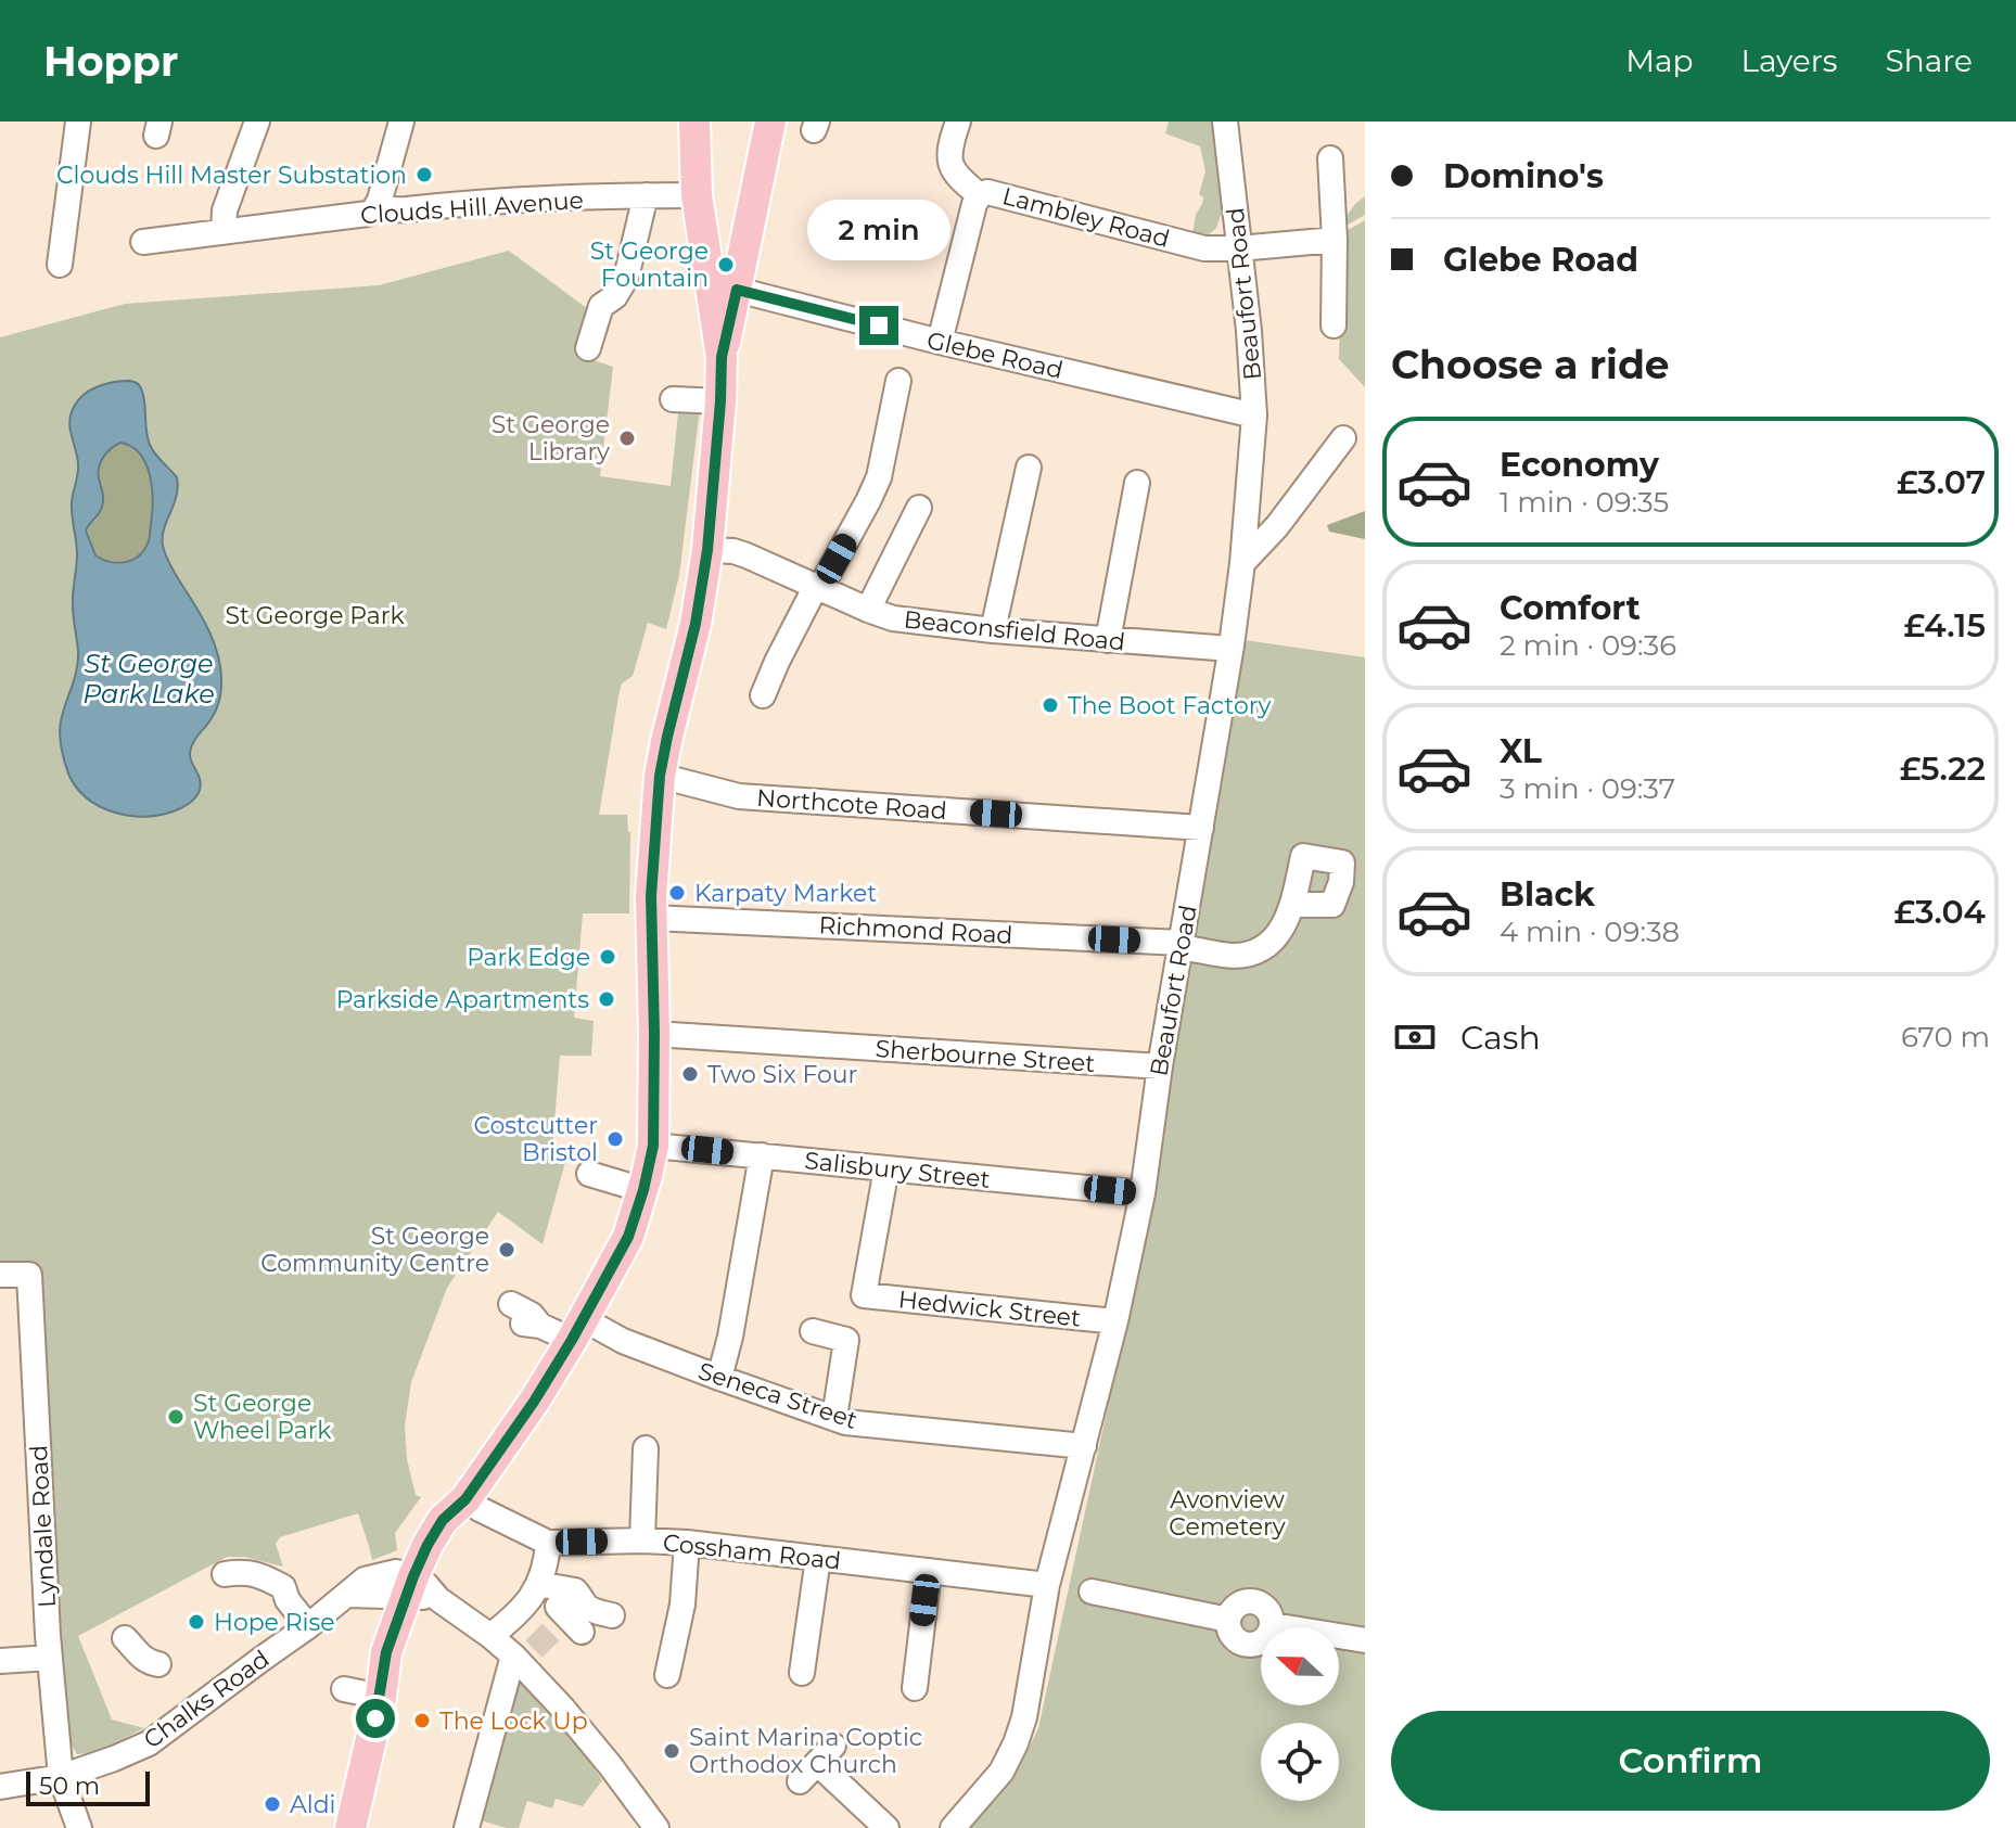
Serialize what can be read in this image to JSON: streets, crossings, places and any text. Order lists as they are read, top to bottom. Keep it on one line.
{"streets":{"street":["Clouds Hill Avenue","Lambley Road","Beaufort Road","Glebe Road","Beaconsfield Road","Northcote Road","Richmond Road","Sherbourne Street","Salisbury Street","Hedwick Street","Seneca Street","Lyndale Road","Cossham Road","Chalks Road"]},"crossings":[["Lambley Road","Beaufort Road"],["Lambley Road","Glebe Road"],["Beaufort Road","Glebe Road"],["Beaufort Road","Beaconsfield Road"],["Beaufort Road","Northcote Road"],["Beaufort Road","Richmond Road"],["Beaufort Road","Sherbourne Street"],["Beaufort Road","Salisbury Street"],["Beaufort Road","Hedwick Street"],["Beaufort Road","Seneca Street"],["Beaufort Road","Cossham Road"],["Salisbury Street","Hedwick Street"],["Lyndale Road","Chalks Road"],["Cossham Road","Chalks Road"]],"water":["St George Park Lake"],"parks":["St George Park","Avonview Cemetery"],"places":["Clouds Hill Master Substation","St George Fountain","St George Library","The Boot Factory","Karpaty Market","Park Edge","Parkside Apartments","Two Six Four","Costcutter Bristol","St George Community Centre","St George Wheel Park","Hope Rise","The Lock Up","Saint Marina Coptic Orthodox Church","Aldi"],"scale_bar":"50 m","north":"left","page":{"header":"Hoppr","nav":["Map","Layers","Share"],"banner":["Domino's","Glebe Road"],"bubble":"2 min","heading":"Choose a ride","list":[{"name":"Economy","note":"1 min · 09:35","value":"£3.07"},{"name":"Comfort","note":"2 min · 09:36","value":"£4.15"},{"name":"XL","note":"3 min · 09:37","value":"£5.22"},{"name":"Black","note":"4 min · 09:38","value":"£3.04"}],"pay":["Cash","670 m"],"buttons":"Confirm","scale":"50 m"}}
